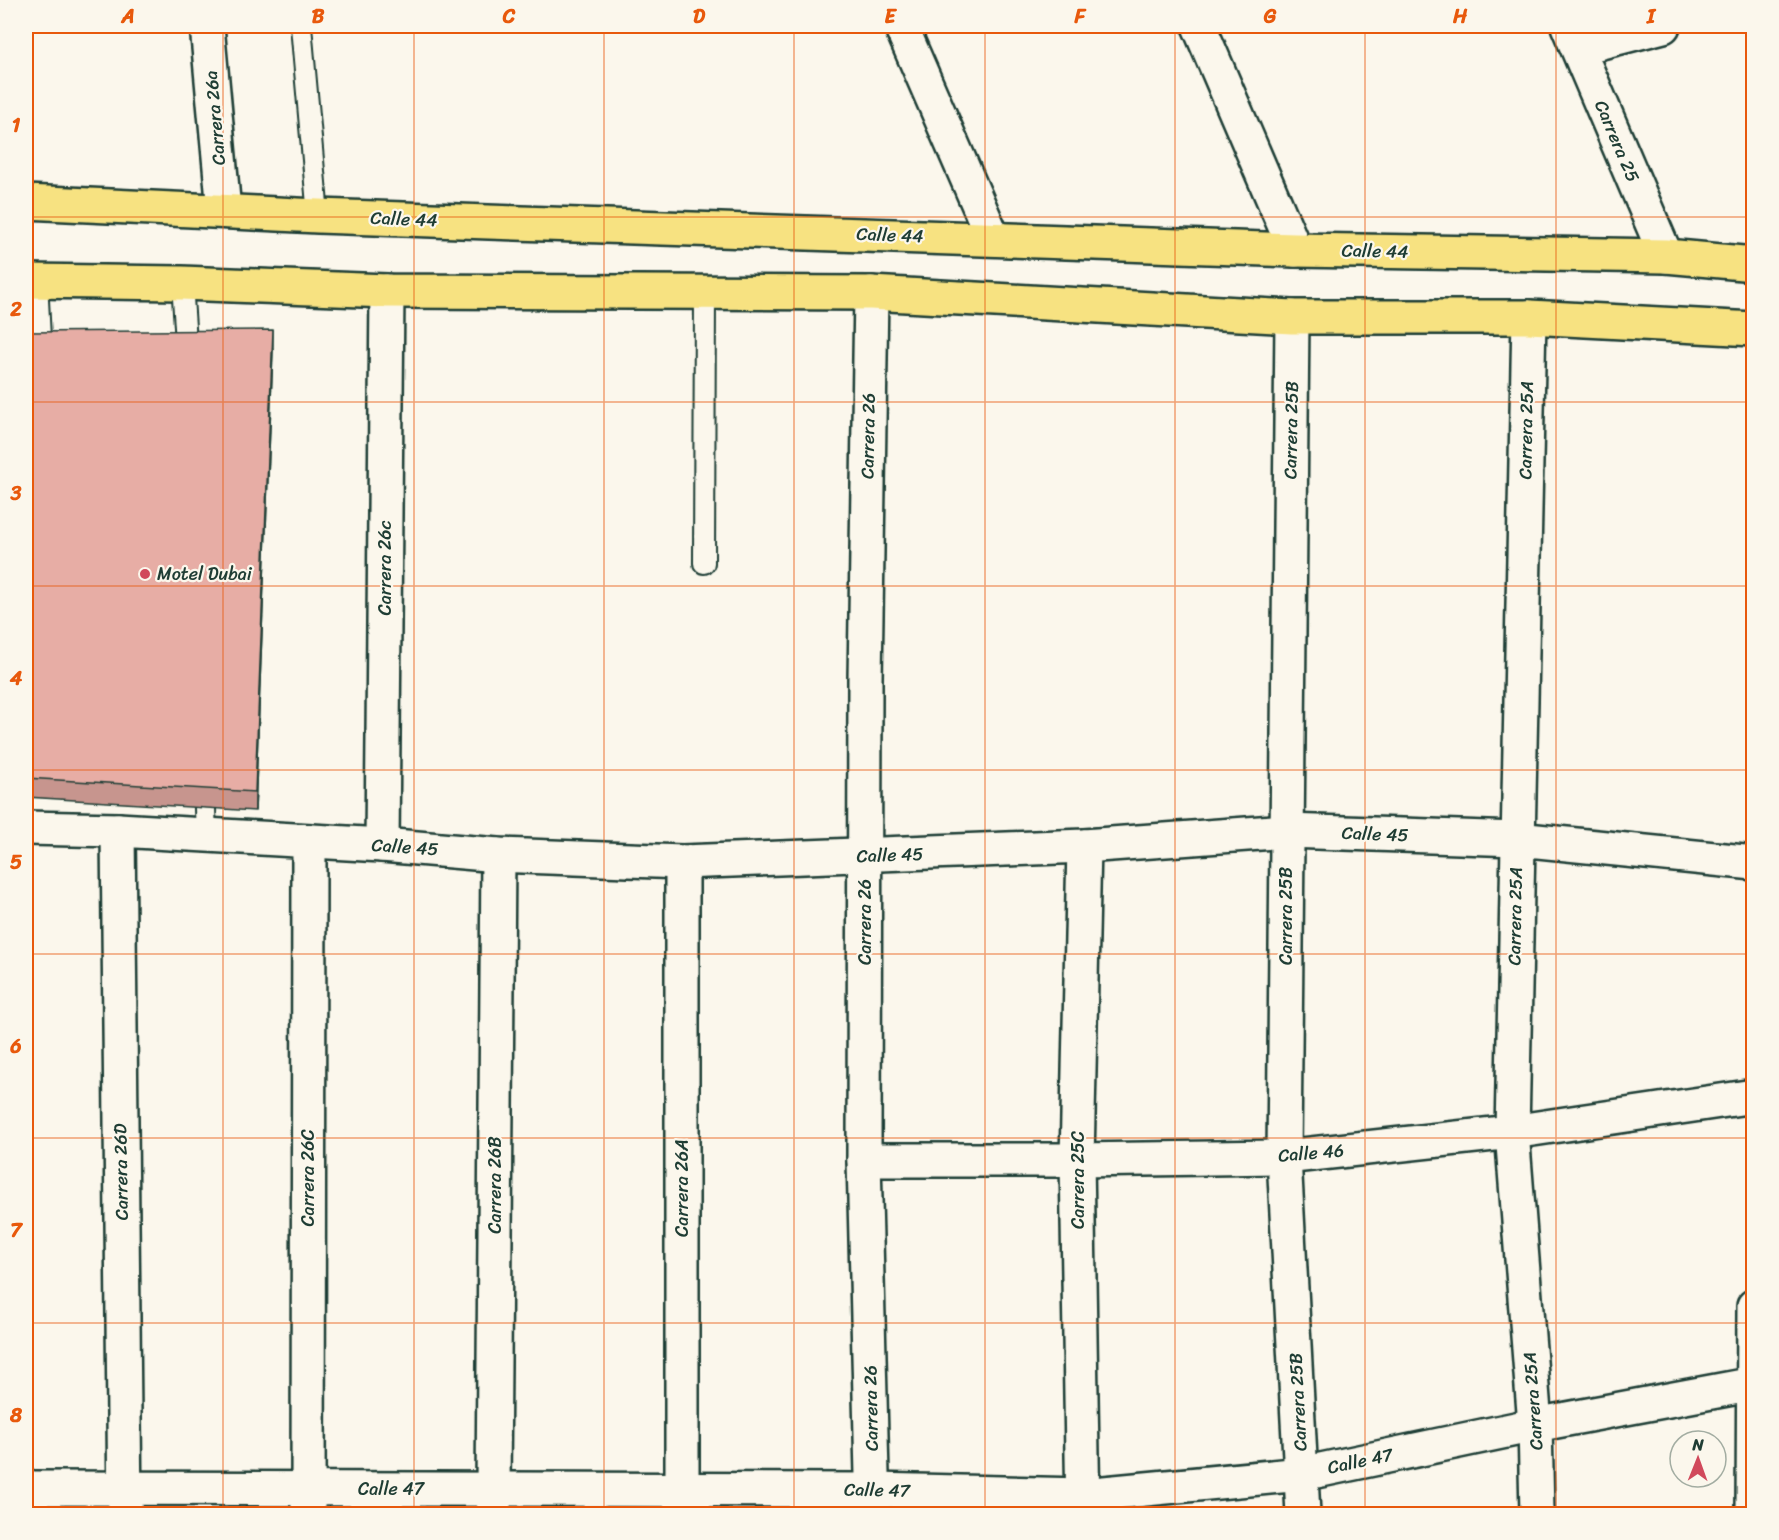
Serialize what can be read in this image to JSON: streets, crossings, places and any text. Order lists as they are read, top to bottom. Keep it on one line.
{"streets":{"main road":["Calle 44"],"street":["Carrera 26a","Carrera 25","Carrera 25B","Carrera 25A","Carrera 26","Carrera 26c","Calle 45","Calle 46","Carrera 26D","Carrera 26C","Carrera 25C","Carrera 26B","Carrera 26A","Calle 47"]},"crossings":[["Carrera 26a","Calle 44"],["Carrera 25","Calle 44"],["Carrera 25B","Calle 45"],["Carrera 25B","Calle 46"],["Carrera 25B","Calle 47"],["Carrera 25A","Calle 45"],["Carrera 25A","Calle 46"],["Carrera 25A","Calle 47"],["Carrera 26","Calle 45"],["Carrera 26","Calle 46"],["Carrera 26","Calle 47"],["Carrera 26c","Calle 45"],["Calle 45","Carrera 26D"],["Calle 45","Carrera 26C"],["Calle 45","Carrera 25C"],["Calle 45","Carrera 26B"],["Calle 45","Carrera 26A"],["Calle 46","Carrera 25C"],["Carrera 26D","Calle 47"],["Carrera 26C","Calle 47"],["Carrera 25C","Calle 47"],["Carrera 26B","Calle 47"],["Carrera 26A","Calle 47"]],"places":["Motel Dubai"],"north":"top","grid":{"columns":["A","B","C","D","E","F","G","H","I"],"rows":["1","2","3","4","5","6","7","8"]}}
